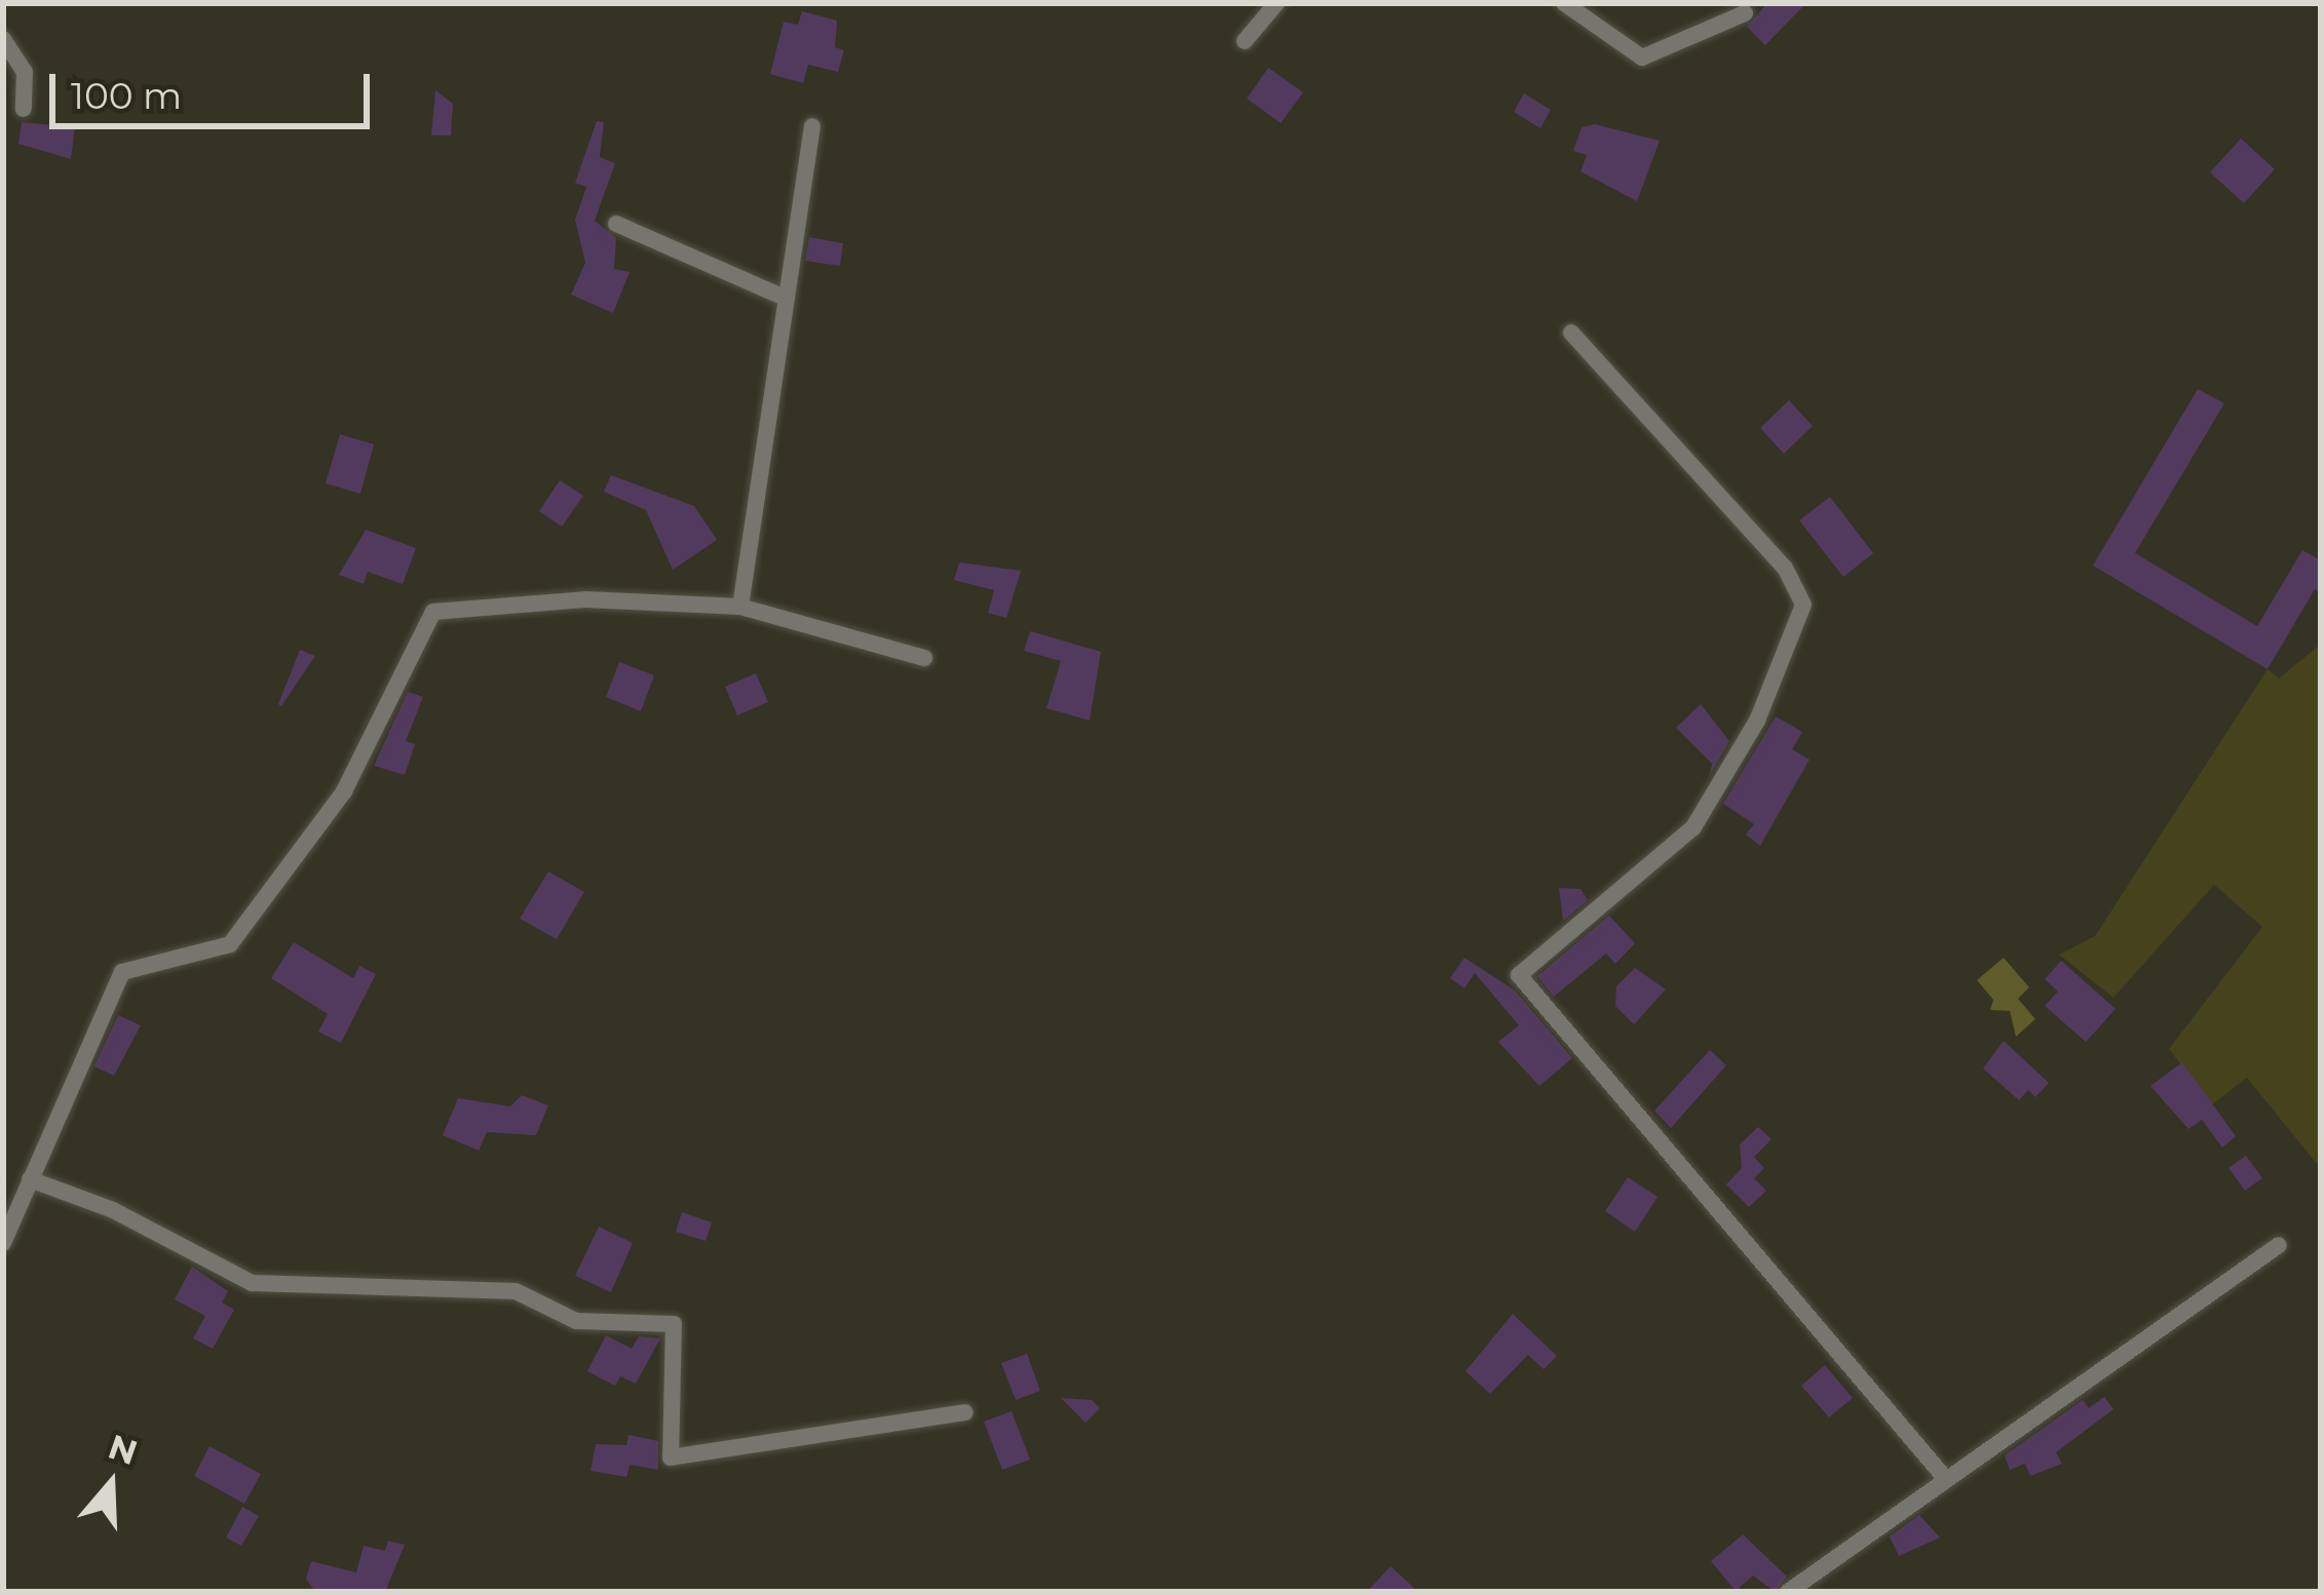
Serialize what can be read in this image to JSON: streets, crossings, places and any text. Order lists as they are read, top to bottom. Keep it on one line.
{"scale_bar":"100 m","north":"top"}
